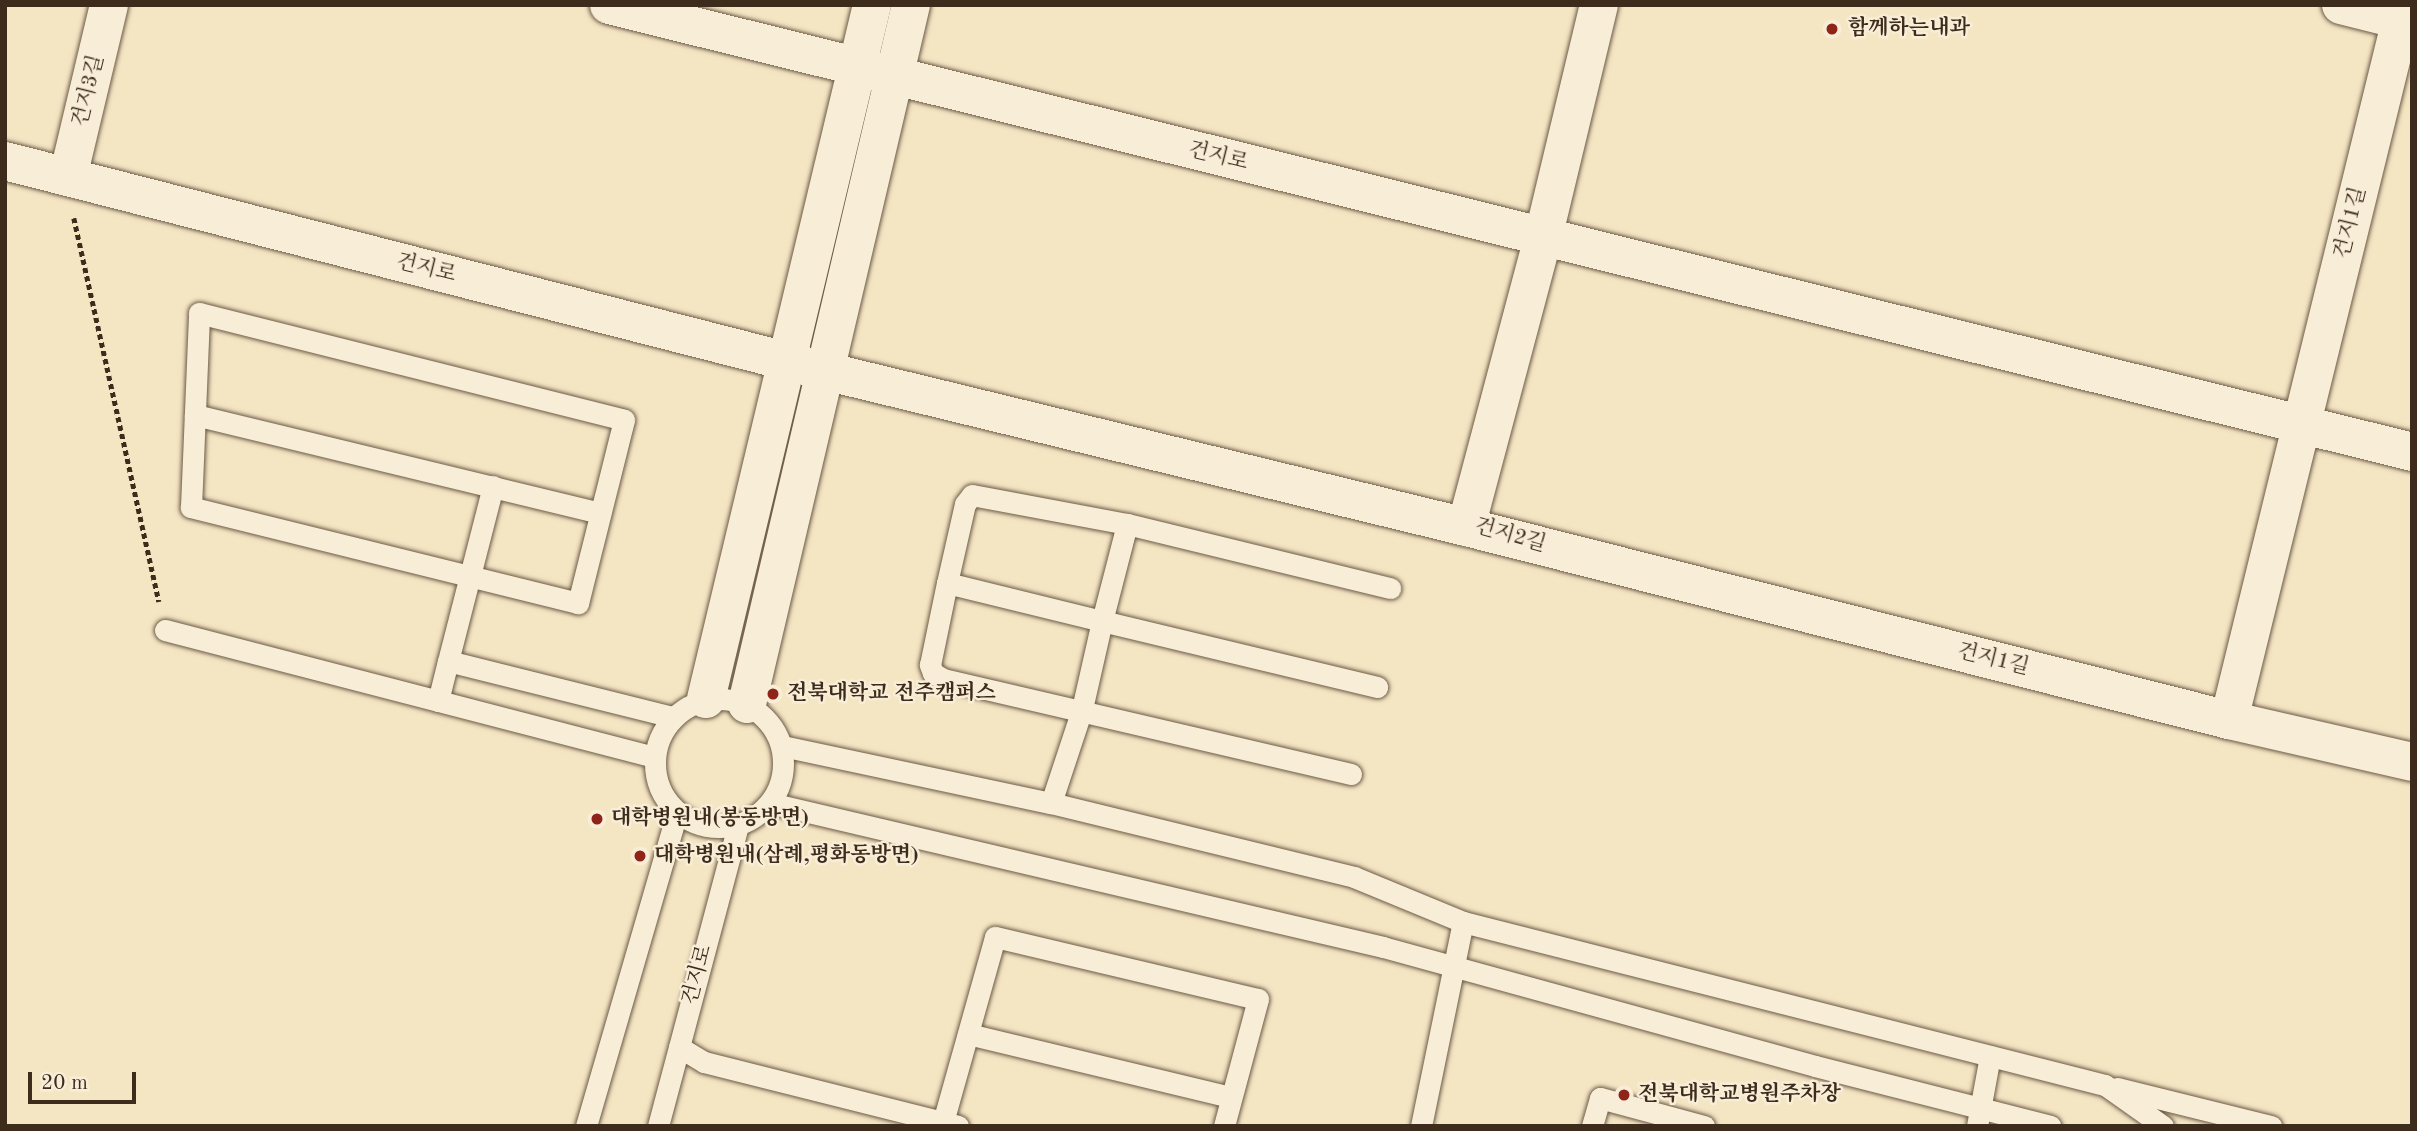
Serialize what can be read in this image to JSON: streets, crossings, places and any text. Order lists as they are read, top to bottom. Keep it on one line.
{"streets":{"street":["건지3길","건지로","건지1길","건지2길"]},"crossings":[["건지3길","건지로"],["건지로","건지2길"],["건지1길","건지2길"]],"places":["함께하는내과","전북대학교 전주캠퍼스","대학병원내(봉동방면)","대학병원내(삼례,평화동방면)","전북대학교병원주차장"],"scale_bar":"20 m"}
